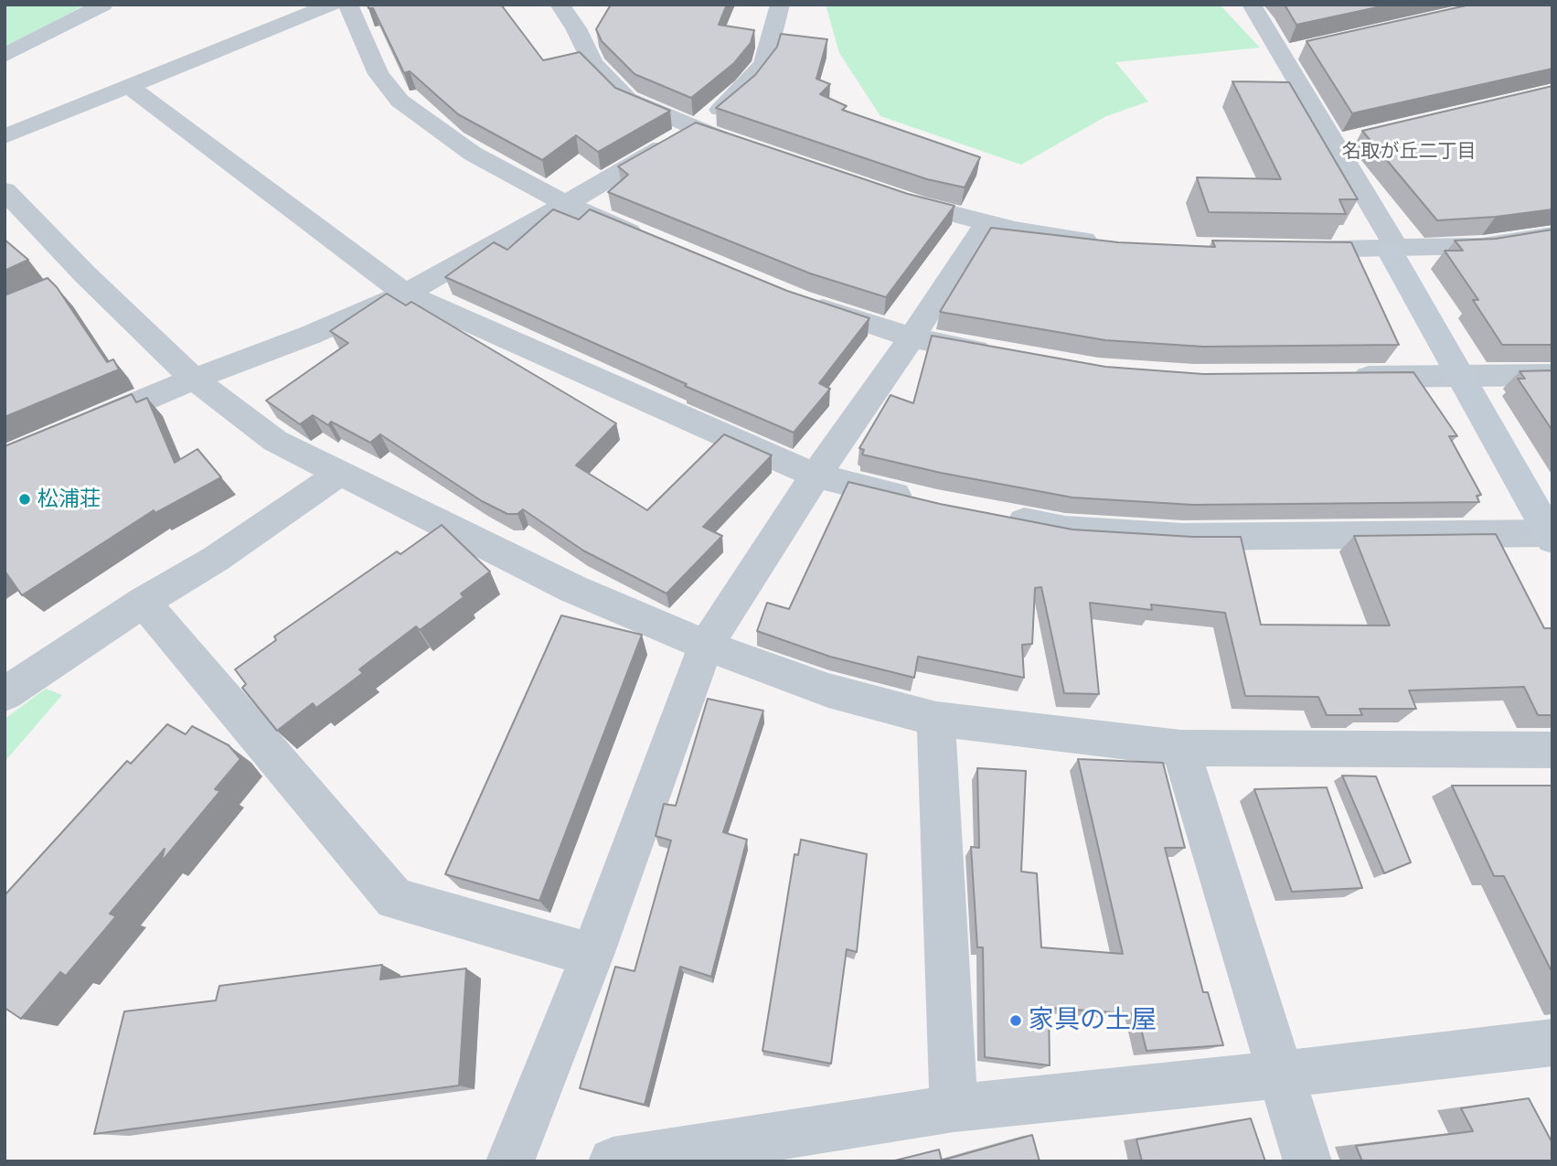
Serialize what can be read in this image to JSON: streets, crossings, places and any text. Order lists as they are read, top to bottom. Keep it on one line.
{"districts":["名取が丘二丁目"],"places":["松浦荘","家具の土屋"]}
